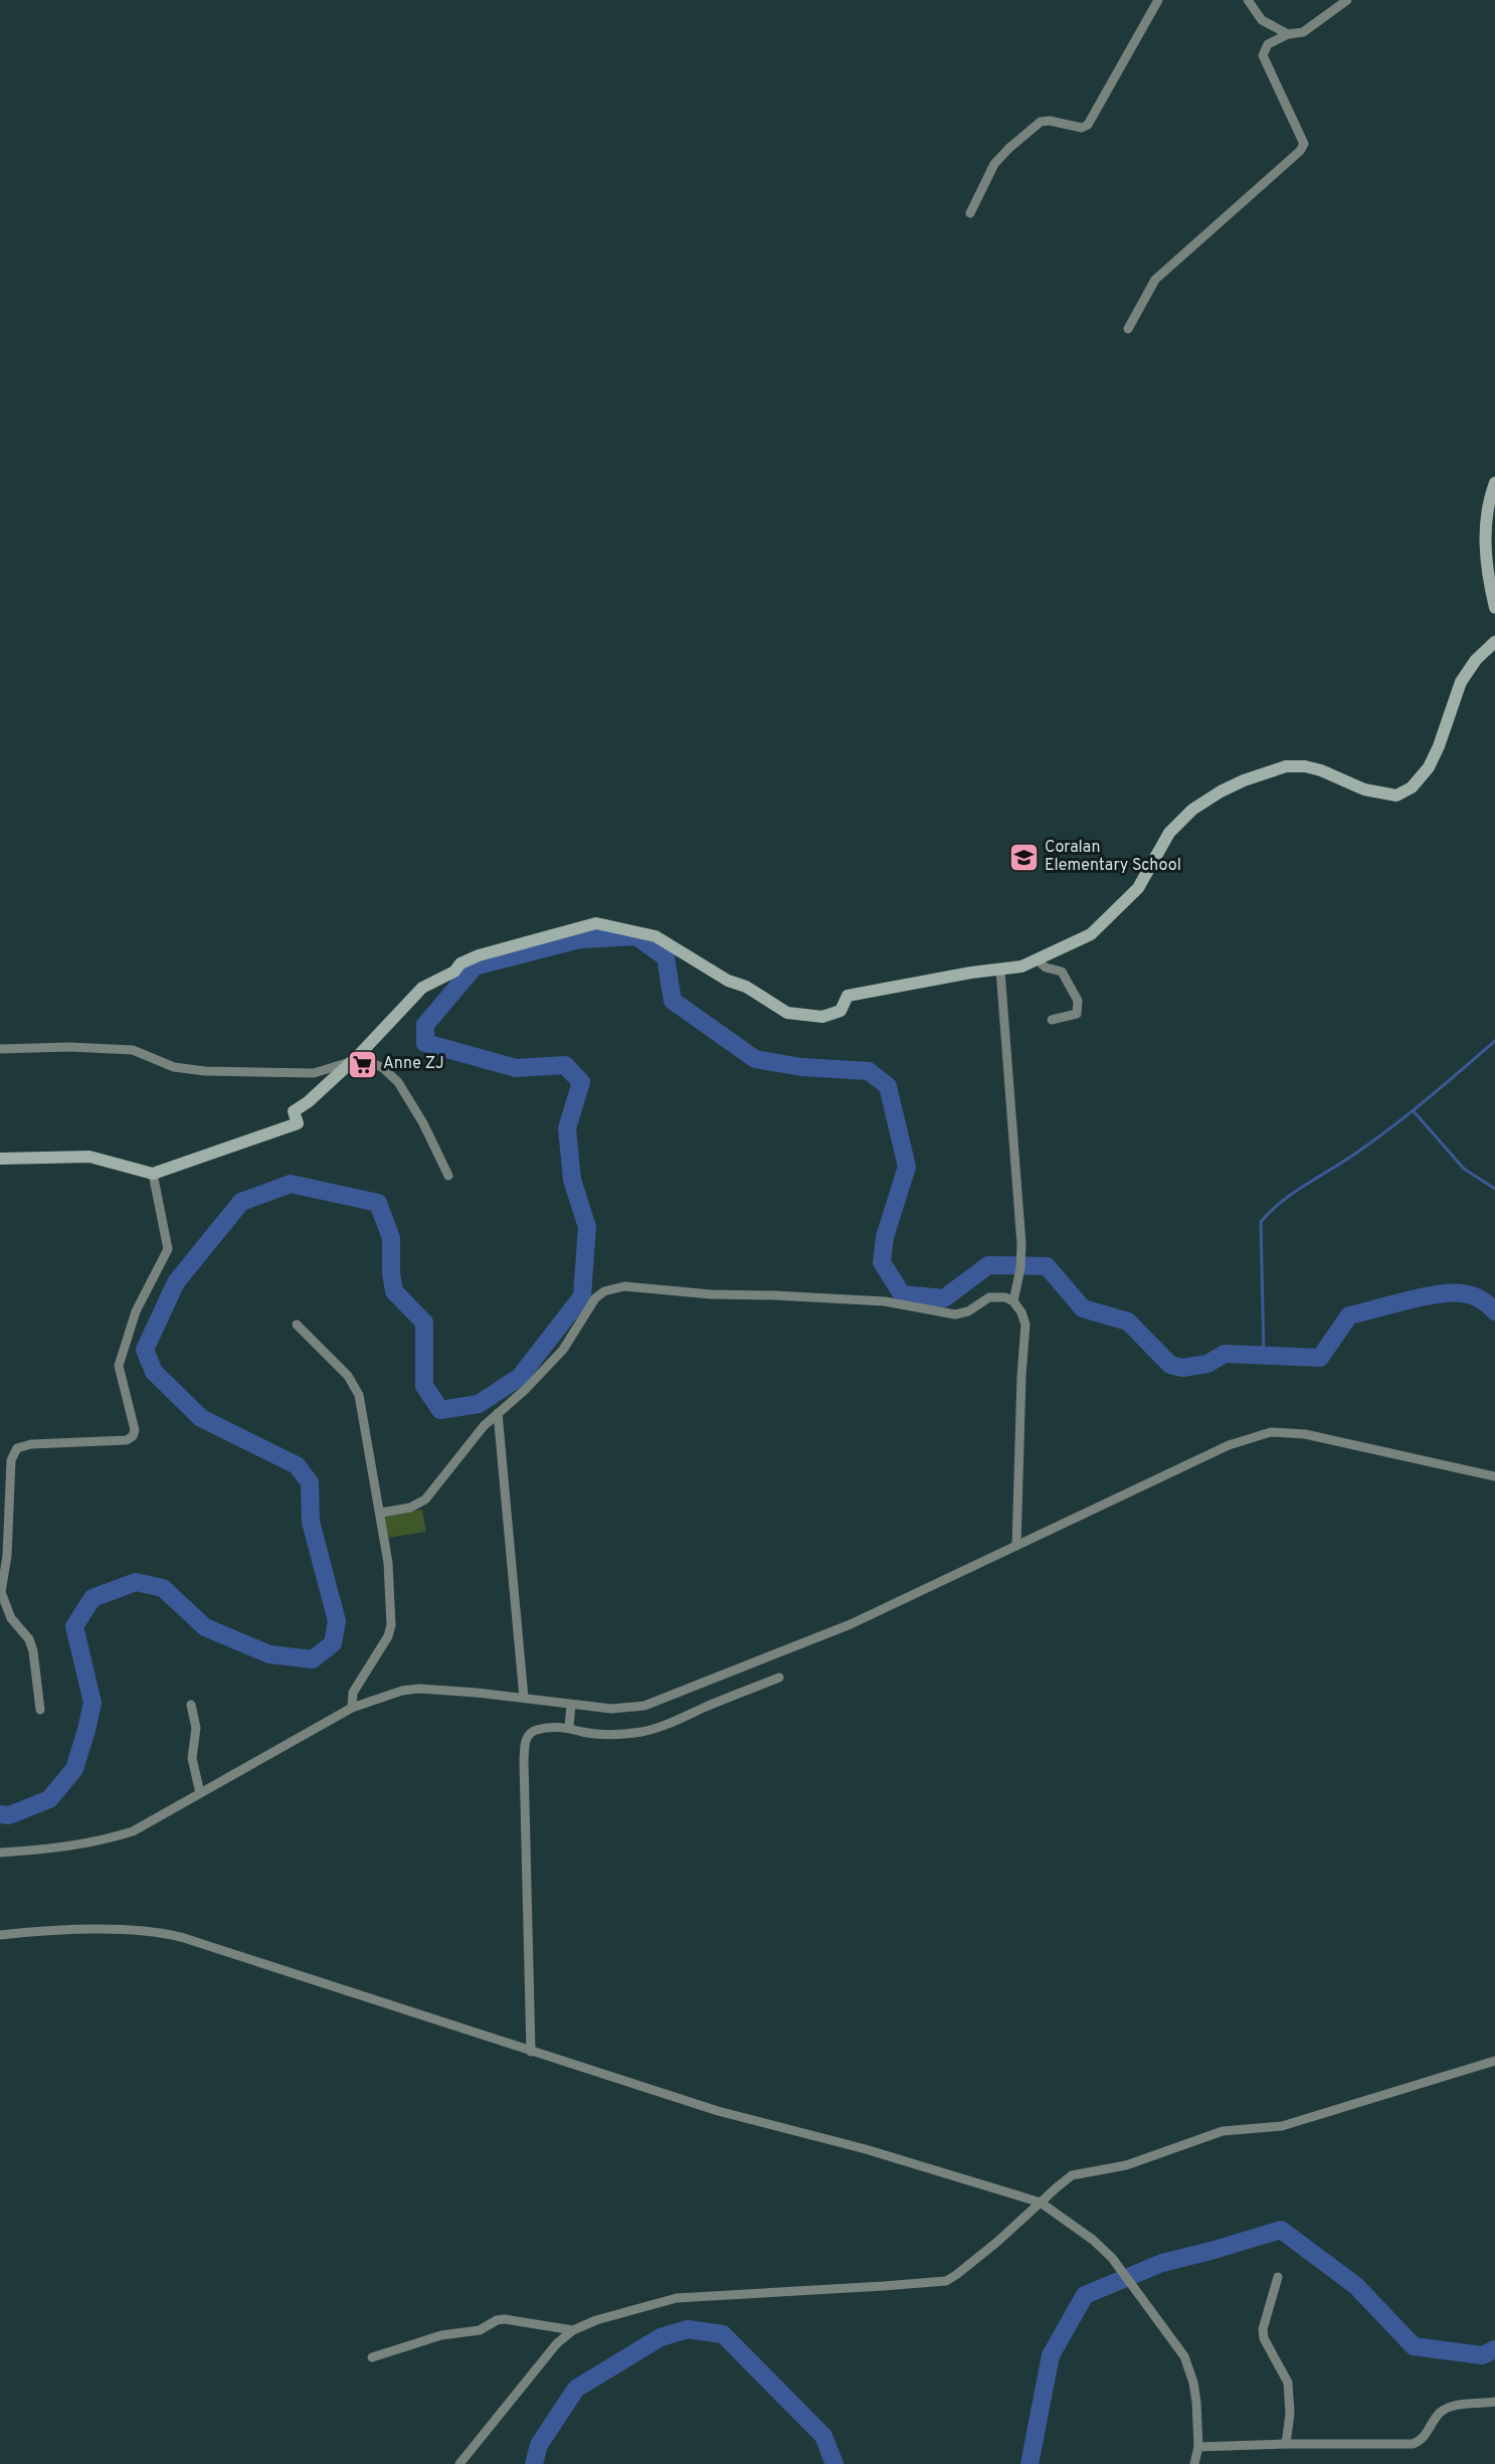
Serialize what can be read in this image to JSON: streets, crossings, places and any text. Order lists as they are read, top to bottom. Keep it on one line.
{"places":{"school or university":["Coralan Elementary School"],"supermarket":["Anne ZJ"]}}
